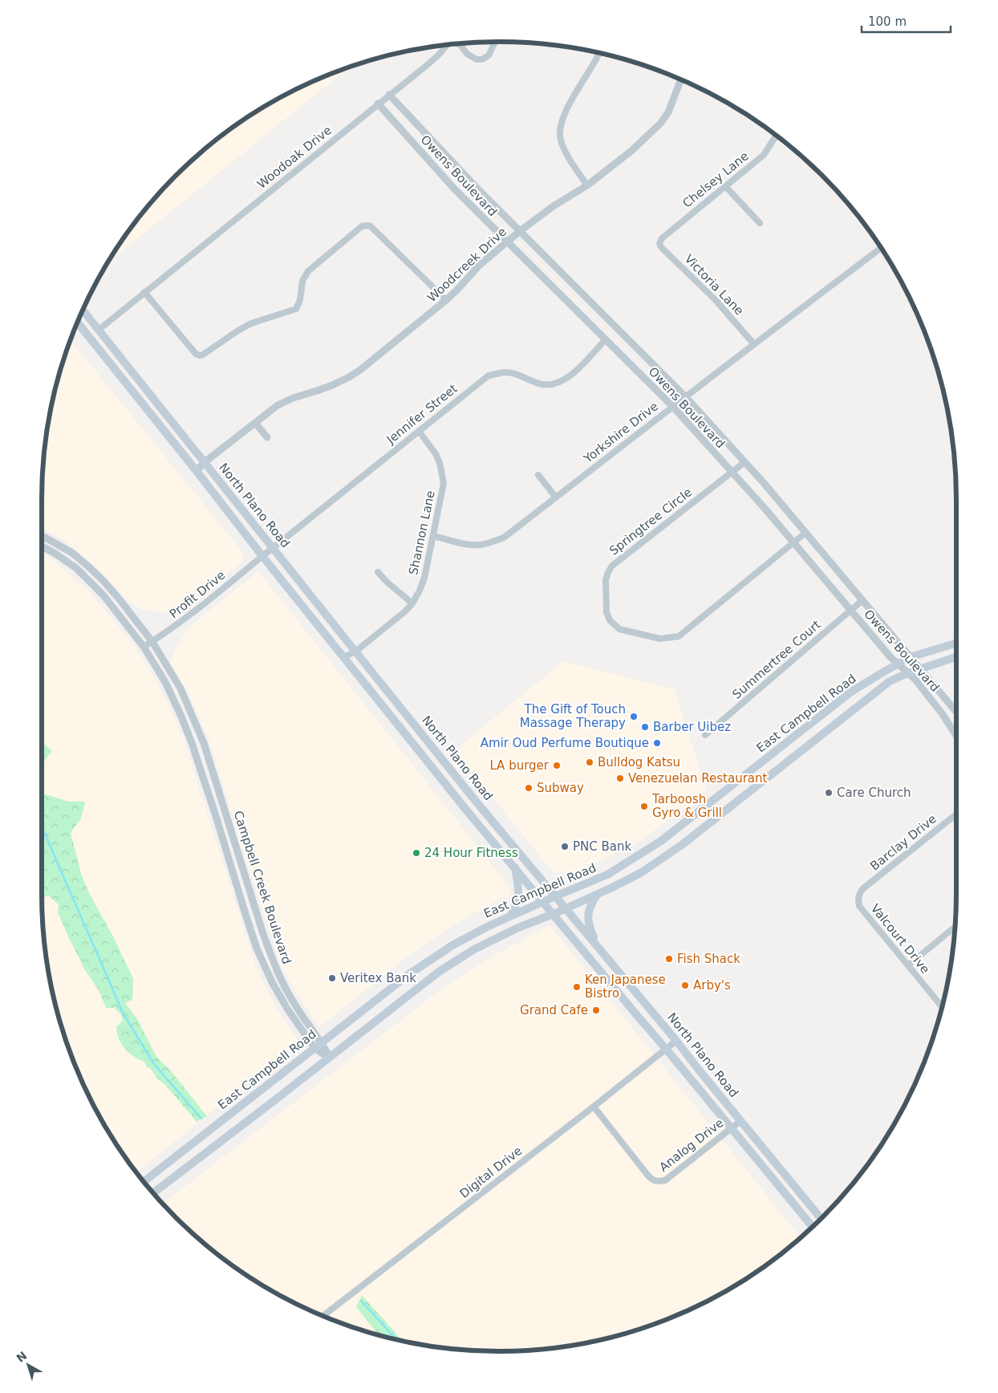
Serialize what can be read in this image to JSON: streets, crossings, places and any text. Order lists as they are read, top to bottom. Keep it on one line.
{"streets":{"main road":["North Plano Road","East Campbell Road"],"street":["Woodoak Drive","Owens Boulevard","Chelsey Lane","Woodcreek Drive","Victoria Lane","Jennifer Street","Yorkshire Drive","Springtree Circle","Shannon Lane","Profit Drive","Summertree Court","Barclay Drive","Campbell Creek Boulevard","Valcourt Drive","Analog Drive","Digital Drive"]},"crossings":[["Woodoak Drive","Owens Boulevard"],["Woodoak Drive","North Plano Road"],["Owens Boulevard","Woodcreek Drive"],["Owens Boulevard","Jennifer Street"],["Owens Boulevard","Yorkshire Drive"],["Owens Boulevard","Springtree Circle"],["Owens Boulevard","Summertree Court"],["Owens Boulevard","East Campbell Road"],["Chelsey Lane","Victoria Lane"],["Woodcreek Drive","North Plano Road"],["Victoria Lane","Yorkshire Drive"],["Jennifer Street","North Plano Road"],["Jennifer Street","Shannon Lane"],["Jennifer Street","Profit Drive"],["Yorkshire Drive","Shannon Lane"],["North Plano Road","Shannon Lane"],["North Plano Road","Profit Drive"],["North Plano Road","East Campbell Road"],["North Plano Road","Analog Drive"],["North Plano Road","Digital Drive"],["Profit Drive","Campbell Creek Boulevard"],["East Campbell Road","Campbell Creek Boulevard"],["Barclay Drive","Valcourt Drive"],["Analog Drive","Digital Drive"]],"places":["The Gift of Touch Massage Therapy","Barber Uibez","Amir Oud Perfume Boutique","Bulldog Katsu","LA burger","Venezuelan Restaurant","Subway","Care Church","Tarboosh Gyro & Grill","PNC Bank","24 Hour Fitness","Fish Shack","Veritex Bank","Arby's","Ken Japanese Bistro","Grand Cafe"],"scale_bar":"100 m","north":"top left"}
